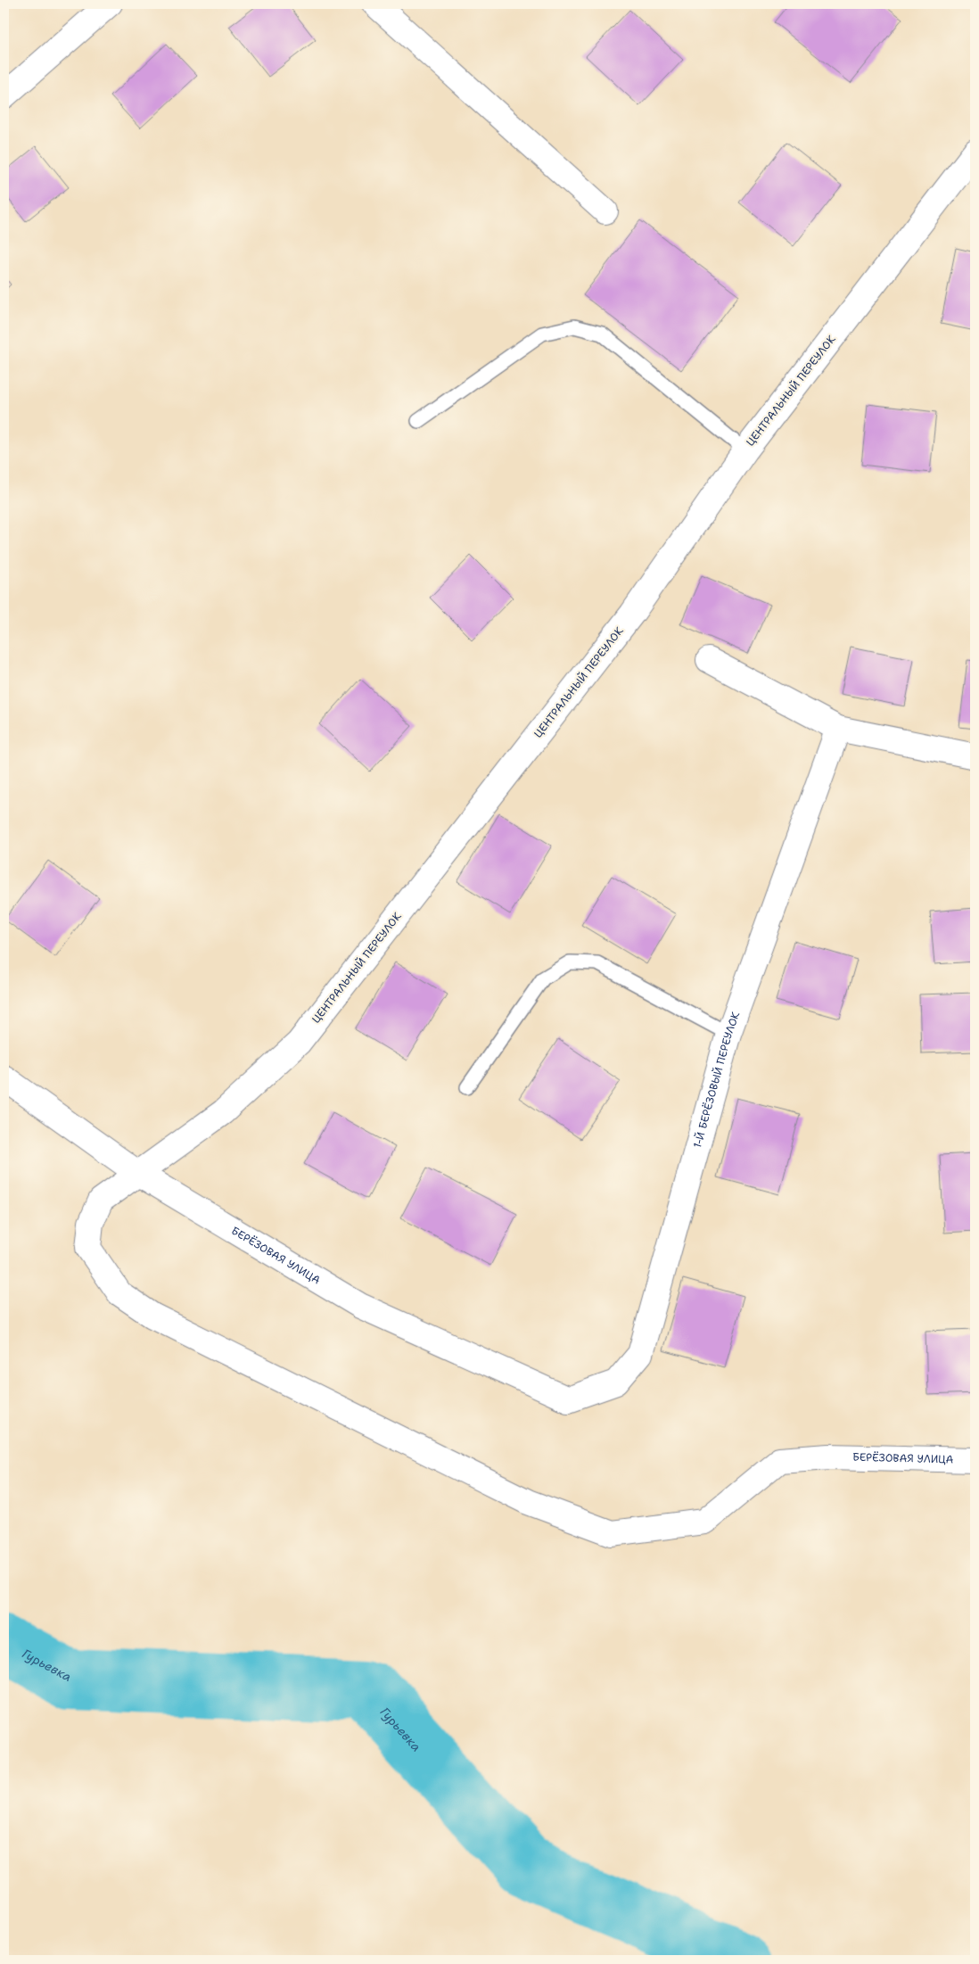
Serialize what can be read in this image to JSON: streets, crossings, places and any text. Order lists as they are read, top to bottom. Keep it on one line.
{"streets":{"street":["ЦЕНТРАЛЬНЫЙ ПЕРЕУЛОК","1-Й БЕРЁЗОВЫЙ ПЕРЕУЛОК","БЕРЁЗОВАЯ УЛИЦА"]},"crossings":[["ЦЕНТРАЛЬНЫЙ ПЕРЕУЛОК","БЕРЁЗОВАЯ УЛИЦА"],["1-Й БЕРЁЗОВЫЙ ПЕРЕУЛОК","БЕРЁЗОВАЯ УЛИЦА"]],"water":["Гурьевка"]}
